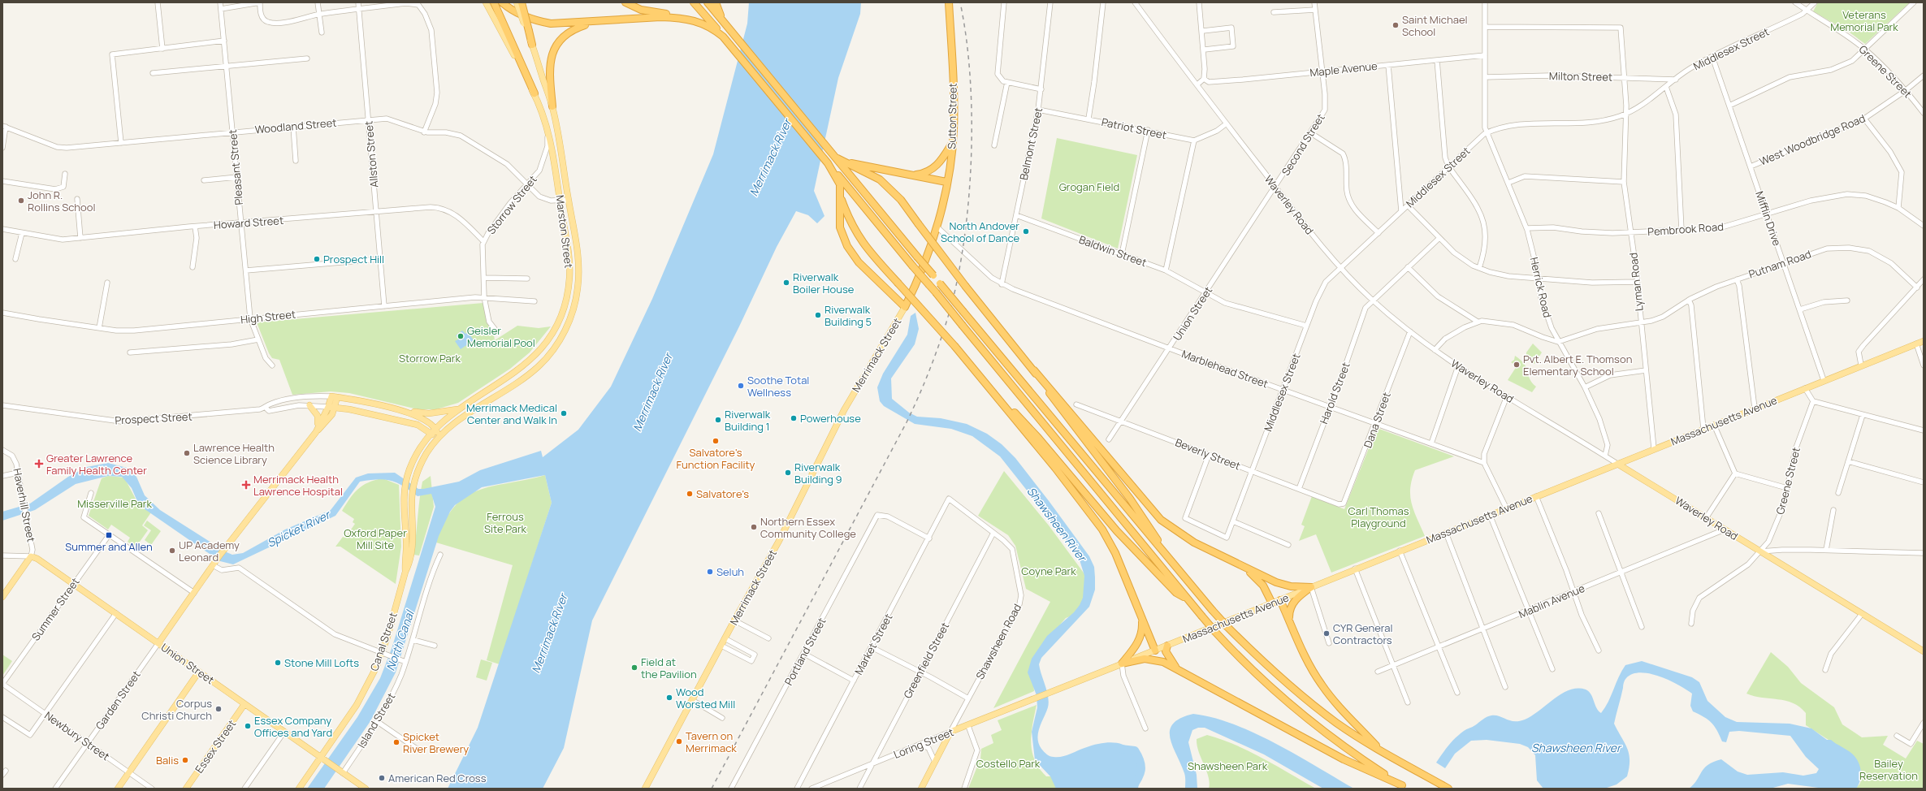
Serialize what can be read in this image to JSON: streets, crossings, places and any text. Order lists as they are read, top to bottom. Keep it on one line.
{"streets":{"highway":["Sutton Street","Merrimack Street"],"main road":["Waverley Road","Marston Street","Union Street","Prospect Street","Massachusetts Avenue","Haverhill Street","Canal Street","Loring Street","Essex Street"],"street":["Middlesex Street","Maple Avenue","Greene Street","Milton Street","Woodland Street","Patriot Street","West Woodbridge Road","Belmont Street","Second Street","Allston Street","Pleasant Street","Storrow Street","Mifflin Drive","Howard Street","Pembrook Road","Baldwin Street","Putnam Road","Lyman Road","Herrick Road","High Street","Marblehead Street","Harold Street","Dana Street","Beverly Street","Mablin Avenue","Summer Street","Shawsheen Road","Market Street","Portland Street","Greenfield Street","Garden Street","Island Street","Newbury Street"]},"crossings":[["Middlesex Street","Greene Street"],["Middlesex Street","Milton Street"],["Middlesex Street","Waverley Road"],["Middlesex Street","Mifflin Drive"],["Middlesex Street","Baldwin Street"],["Middlesex Street","Lyman Road"],["Middlesex Street","Herrick Road"],["Middlesex Street","Marblehead Street"],["Middlesex Street","Beverly Street"],["Maple Avenue","Second Street"],["Maple Avenue","Herrick Road"],["Greene Street","West Woodbridge Road"],["Greene Street","Waverley Road"],["Milton Street","Lyman Road"],["Milton Street","Herrick Road"],["Sutton Street","Merrimack Street"],["Sutton Street","Marblehead Street"],["Woodland Street","Allston Street"],["Woodland Street","Pleasant Street"],["Woodland Street","Storrow Street"],["Woodland Street","Marston Street"],["Patriot Street","Belmont Street"],["West Woodbridge Road","Mifflin Drive"],["Belmont Street","Baldwin Street"],["Belmont Street","Marblehead Street"],["Second Street","Waverley Road"],["Second Street","Union Street"],["Allston Street","Howard Street"],["Allston Street","High Street"],["Pleasant Street","Howard Street"],["Pleasant Street","High Street"],["Storrow Street","Howard Street"],["Storrow Street","Marston Street"],["Storrow Street","High Street"],["Waverley Road","Herrick Road"],["Waverley Road","Union Street"],["Waverley Road","Harold Street"],["Waverley Road","Dana Street"],["Waverley Road","Massachusetts Avenue"],["Waverley Road","Mablin Avenue"],["Mifflin Drive","Pembrook Road"],["Mifflin Drive","Putnam Road"],["Mifflin Drive","Massachusetts Avenue"],["Pembrook Road","Lyman Road"],["Pembrook Road","Herrick Road"],["Marston Street","Prospect Street"],["Marston Street","Canal Street"],["Baldwin Street","Union Street"],["Putnam Road","Lyman Road"],["Putnam Road","Herrick Road"],["Lyman Road","Herrick Road"],["Lyman Road","Massachusetts Avenue"],["Union Street","Marblehead Street"],["Union Street","Beverly Street"],["Union Street","Haverhill Street"],["Union Street","Summer Street"],["Union Street","Canal Street"],["Union Street","Garden Street"],["Union Street","Island Street"],["Union Street","Essex Street"],["Marblehead Street","Harold Street"],["Marblehead Street","Dana Street"],["Harold Street","Beverly Street"],["Prospect Street","Canal Street"],["Dana Street","Beverly Street"],["Massachusetts Avenue","Loring Street"],["Summer Street","Newbury Street"],["Shawsheen Road","Market Street"],["Shawsheen Road","Greenfield Street"],["Shawsheen Road","Loring Street"],["Market Street","Portland Street"],["Greenfield Street","Loring Street"],["Garden Street","Newbury Street"]],"water":["Merrimack River","Shawsheen River","Spicket River","North Canal"],"parks":["Veterans Memorial Park","Grogan Field","Storrow Park","Misserville Park","Carl Thomas Playground","Ferrous Site Park","Oxford Paper Mill Site","Coyne Park","Costello Park","Bailey Reservation","Shawsheen Park"],"places":{"other":["Saint Michael School","John R. Rollins School","North Andover School of Dance","Prospect Hill","Riverwalk Boiler House","Riverwalk Building 5","Geisler Memorial Pool","Pvt. Albert E. Thomson Elementary School","Soothe Total Wellness","Merrimack Medical Center and Walk In","Powerhouse","Riverwalk Building 1","Salvatore's Function Facility","Lawrence Health Science Library","Riverwalk Building 9","Salvatore's","Northern Essex Community College","UP Academy Leonard","Seluh","CYR General Contractors","Stone Mill Lofts","Field at the Pavilion","Wood Worsted Mill","Corpus Christi Church","Essex Company Offices and Yard","Tavern on Merrimack","Spicket River Brewery","Balis","American Red Cross"],"health":["Greater Lawrence Family Health Center","Merrimack Health Lawrence Hospital"],"transit":["Summer and Allen"]}}
